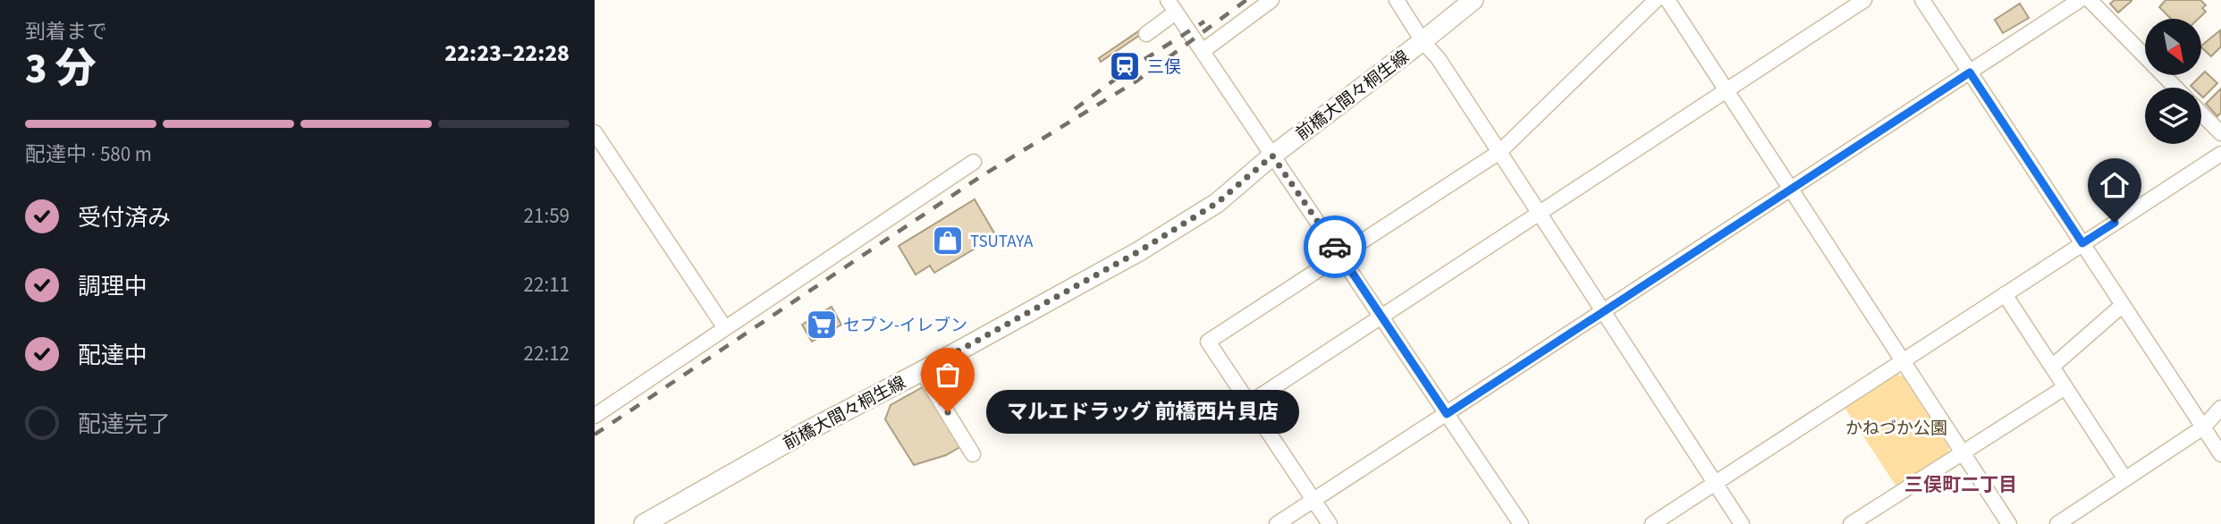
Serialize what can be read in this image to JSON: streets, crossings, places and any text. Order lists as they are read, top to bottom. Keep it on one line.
{"streets":{"main road":["前橋大間々桐生線"]},"districts":["三俣町二丁目"],"parks":["かねづか公園"],"places":{"station":["三俣"],"shop":["TSUTAYA"],"supermarket":["セブン-イレブン"],"other":["マルエドラッグ 前橋西片貝店"]},"north":"bottom right","page":{"heading":["3 分","到着まで","22:23–22:28"],"bar":"配達中 · 580 m","list":[["受付済み","21:59"],["調理中","22:11"],["配達中","22:12"],"配達完了"],"bubble":"マルエドラッグ 前橋西片貝店"}}
